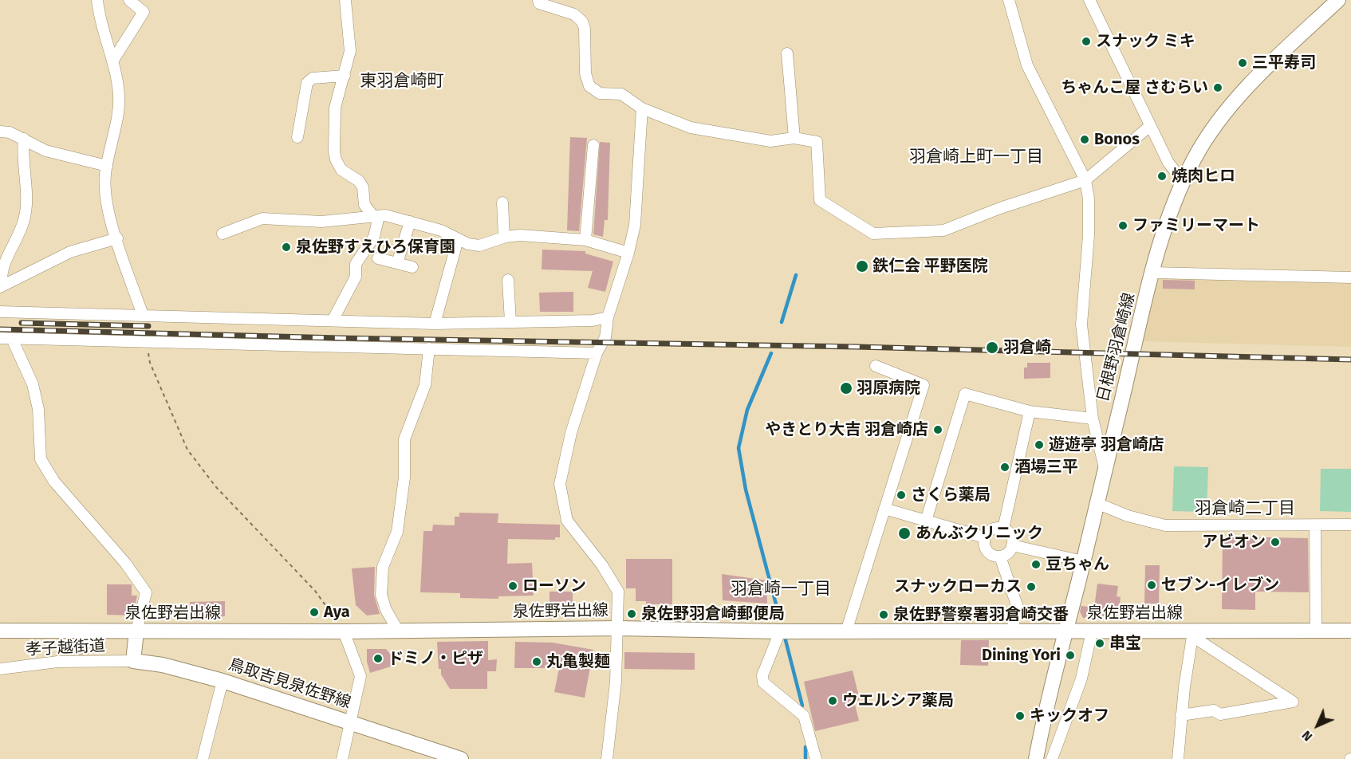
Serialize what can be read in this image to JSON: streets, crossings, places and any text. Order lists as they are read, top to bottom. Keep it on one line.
{"streets":{"main road":["日根野羽倉崎線","泉佐野岩出線","鳥取吉見泉佐野線"],"street":["孝子越街道"]},"crossings":[["日根野羽倉崎線","泉佐野岩出線"],["孝子越街道","鳥取吉見泉佐野線"]],"districts":["東羽倉崎町","羽倉崎上町一丁目","羽倉崎二丁目","羽倉崎一丁目"],"places":["スナック ミキ","三平寿司","ちゃんこ屋 さむらい","Bonos","焼肉ヒロ","ファミリーマート","泉佐野すえひろ保育園","鉄仁会 平野医院","羽倉崎","羽原病院","やきとり大吉 羽倉崎店","遊遊亭 羽倉崎店","酒場三平","さくら薬局","あんぶクリニック","アビオン","豆ちゃん","セブン-イレブン","ローソン","スナックローカス","Aya","泉佐野羽倉崎郵便局","泉佐野警察署羽倉崎交番","串宝","Dining Yori","ドミノ・ピザ","丸亀製麺","ウエルシア薬局","キックオフ"],"north":"bottom left"}
